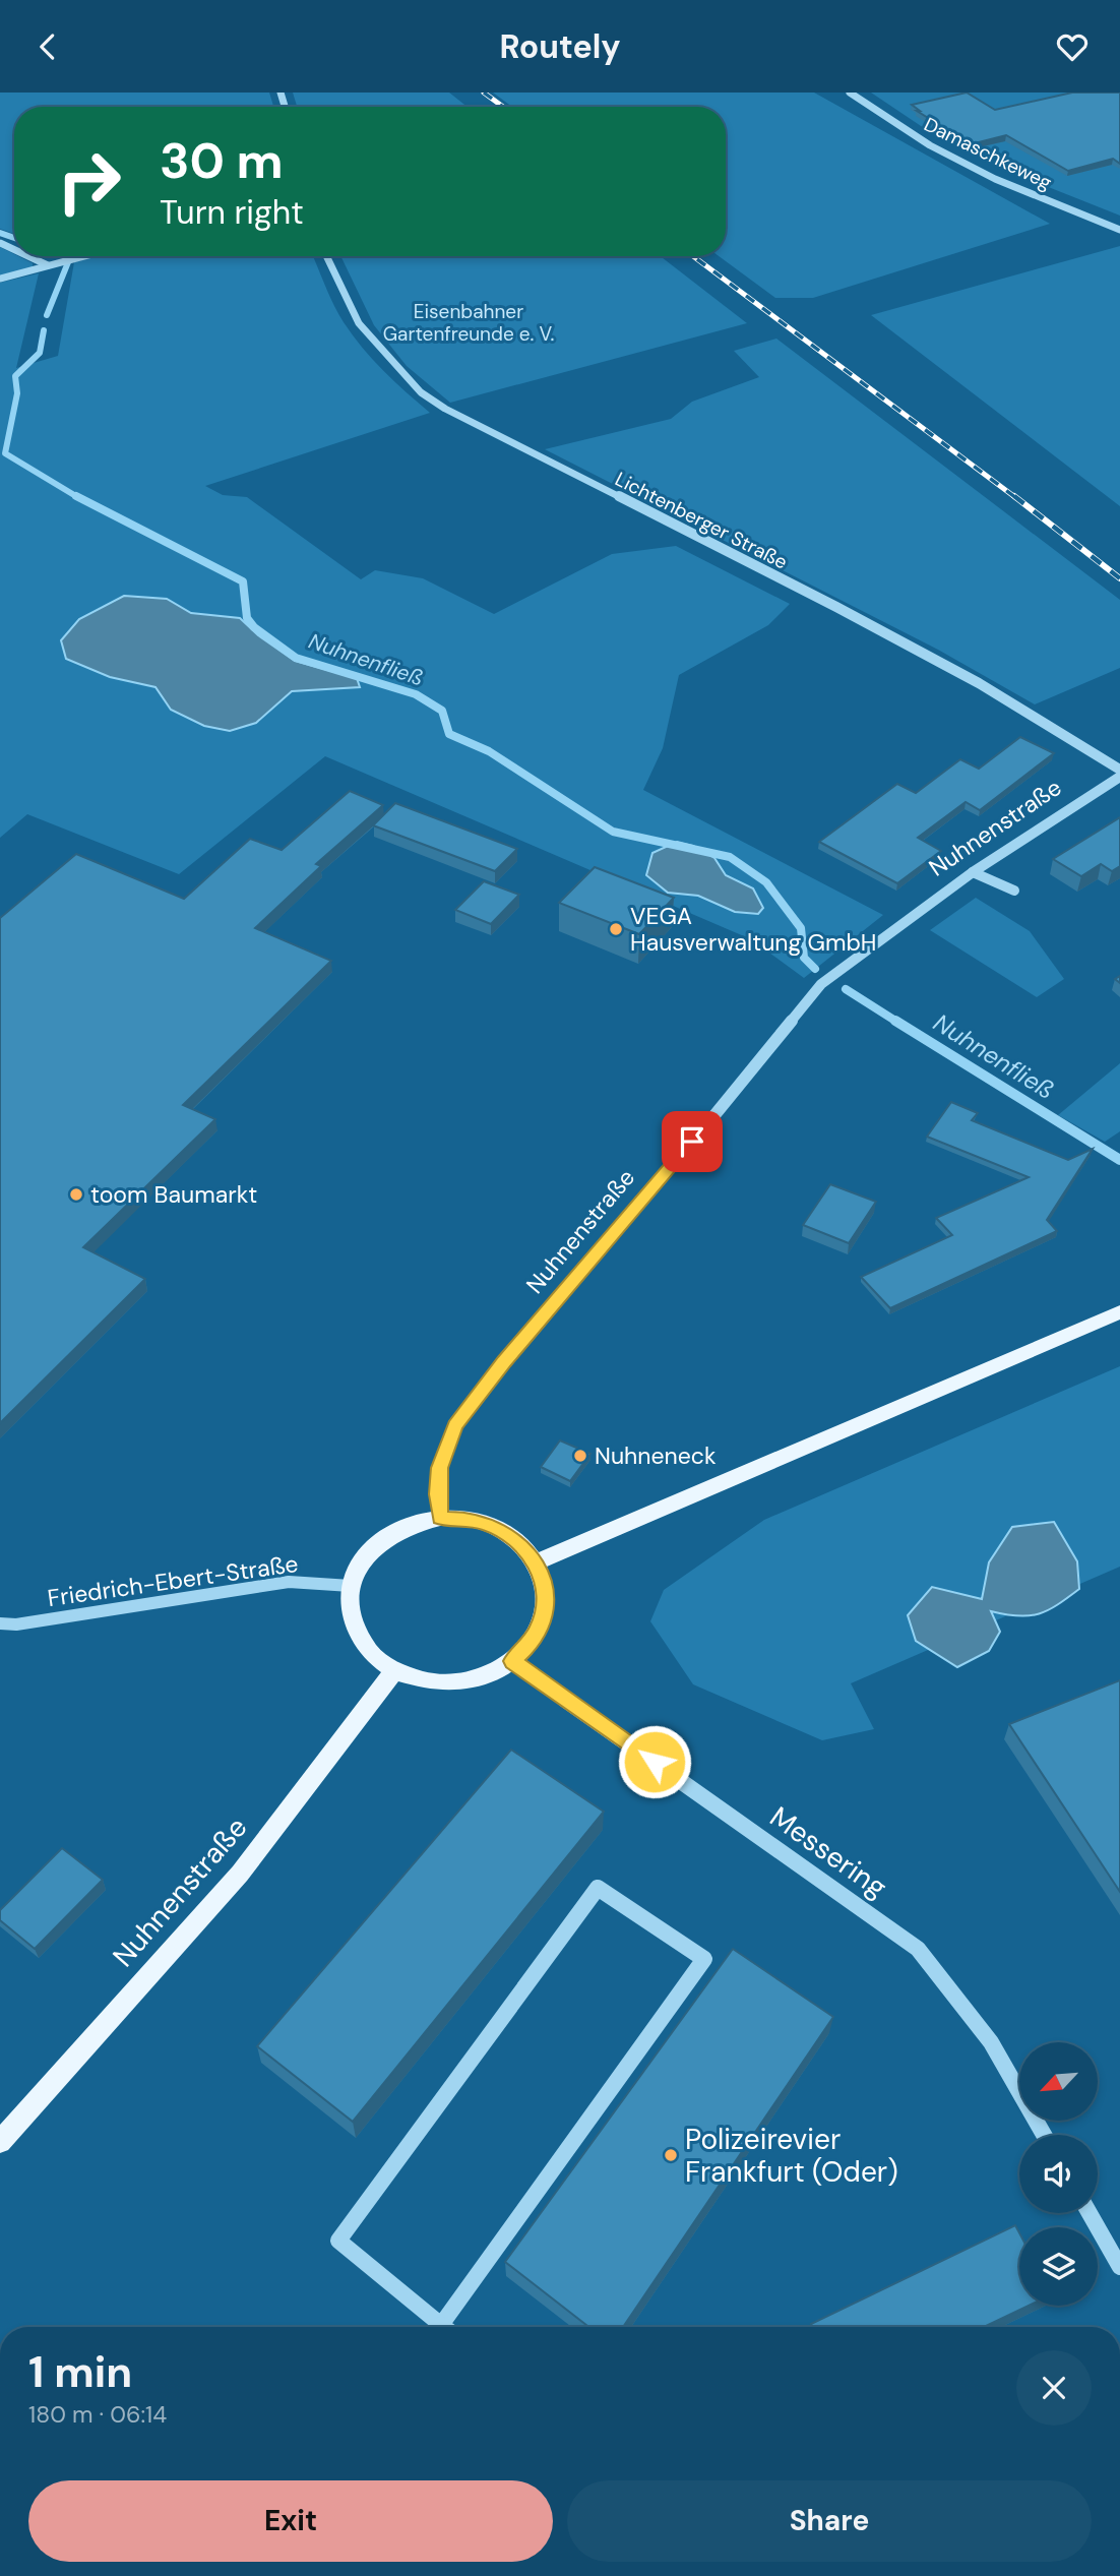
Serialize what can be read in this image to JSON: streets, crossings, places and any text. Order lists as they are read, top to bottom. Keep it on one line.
{"streets":{"main road":["Nuhnenstraße"],"street":["Damaschkeweg","Lichtenberger Straße","Friedrich-Ebert-Straße","Messering"]},"crossings":[["Nuhnenstraße","Friedrich-Ebert-Straße"],["Nuhnenstraße","Messering"],["Friedrich-Ebert-Straße","Messering"]],"water":["Nuhnenfließ"],"parks":["Eisenbahner Gartenfreunde e. V."],"places":["VEGA Hausverwaltung GmbH","toom Baumarkt","Nuhneneck","Polizeirevier Frankfurt (Oder)"],"north":"bottom left","page":{"header":"Routely","turn":["30 m","Turn right"],"heading":["1 min","180 m · 06:14"],"buttons":["Exit","Share"]}}
